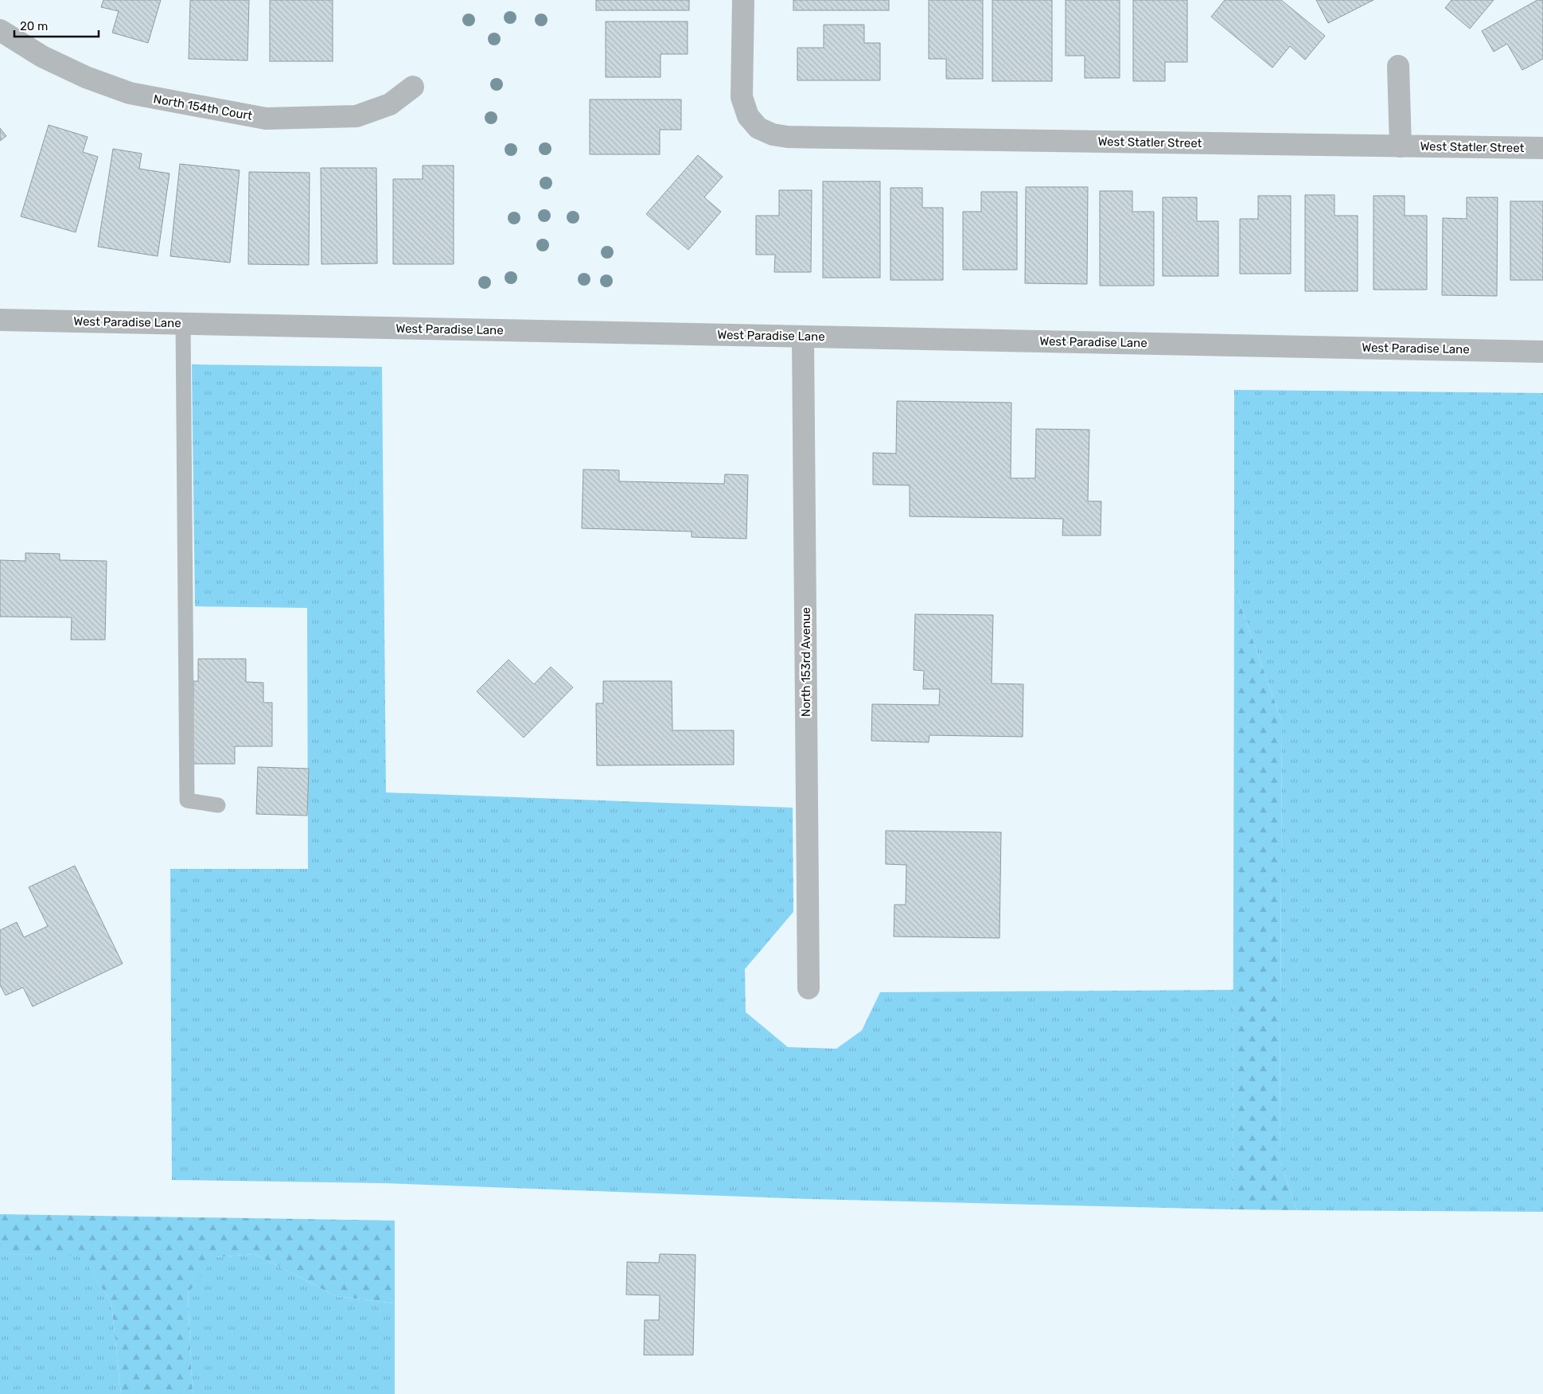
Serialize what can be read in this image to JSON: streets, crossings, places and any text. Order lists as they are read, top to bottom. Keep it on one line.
{"streets":{"street":["North 154th Court","West Statler Street","West Paradise Lane","North 153rd Avenue"]},"crossings":[["West Paradise Lane","North 153rd Avenue"]],"scale_bar":"20 m"}
